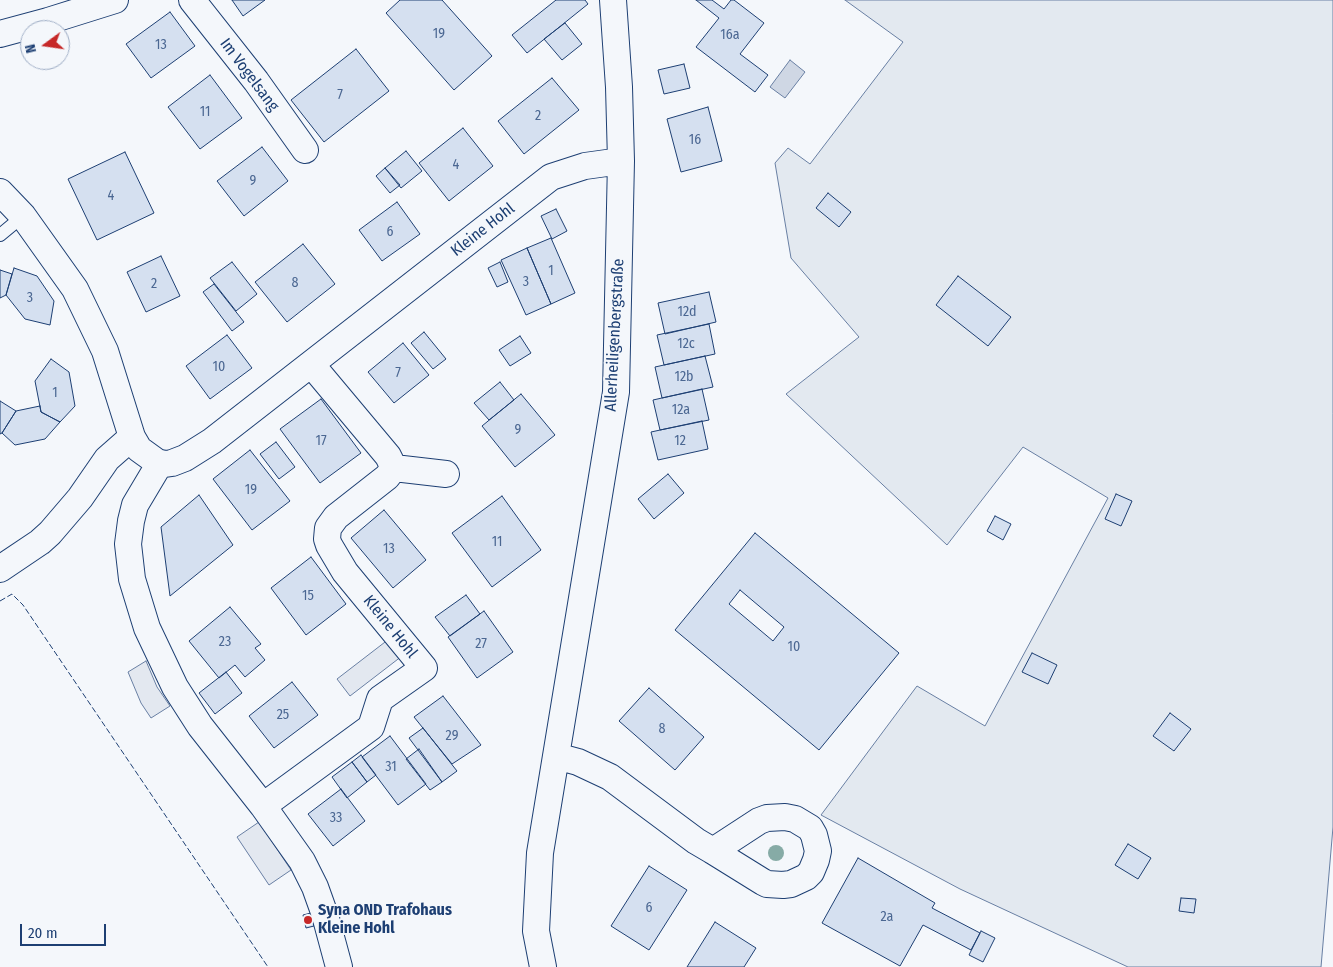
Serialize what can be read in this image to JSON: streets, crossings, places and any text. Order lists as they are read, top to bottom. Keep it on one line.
{"streets":{"street":["Im Vogelsang","Kleine Hohl","Allerheiligenbergstraße"]},"crossings":[["Kleine Hohl","Allerheiligenbergstraße"]],"places":["Syna OND Trafohaus Kleine Hohl"],"house_numbers":["19","16a","13","7","11","2","16","4","9","4","6","1","3","8","2","3","12d","12c","10","7","12b","1","12a","9","17","12","19","11","13","15","23","27","10","25","8","29","31","33","6","2a"],"scale_bar":"20 m","north":"left"}
